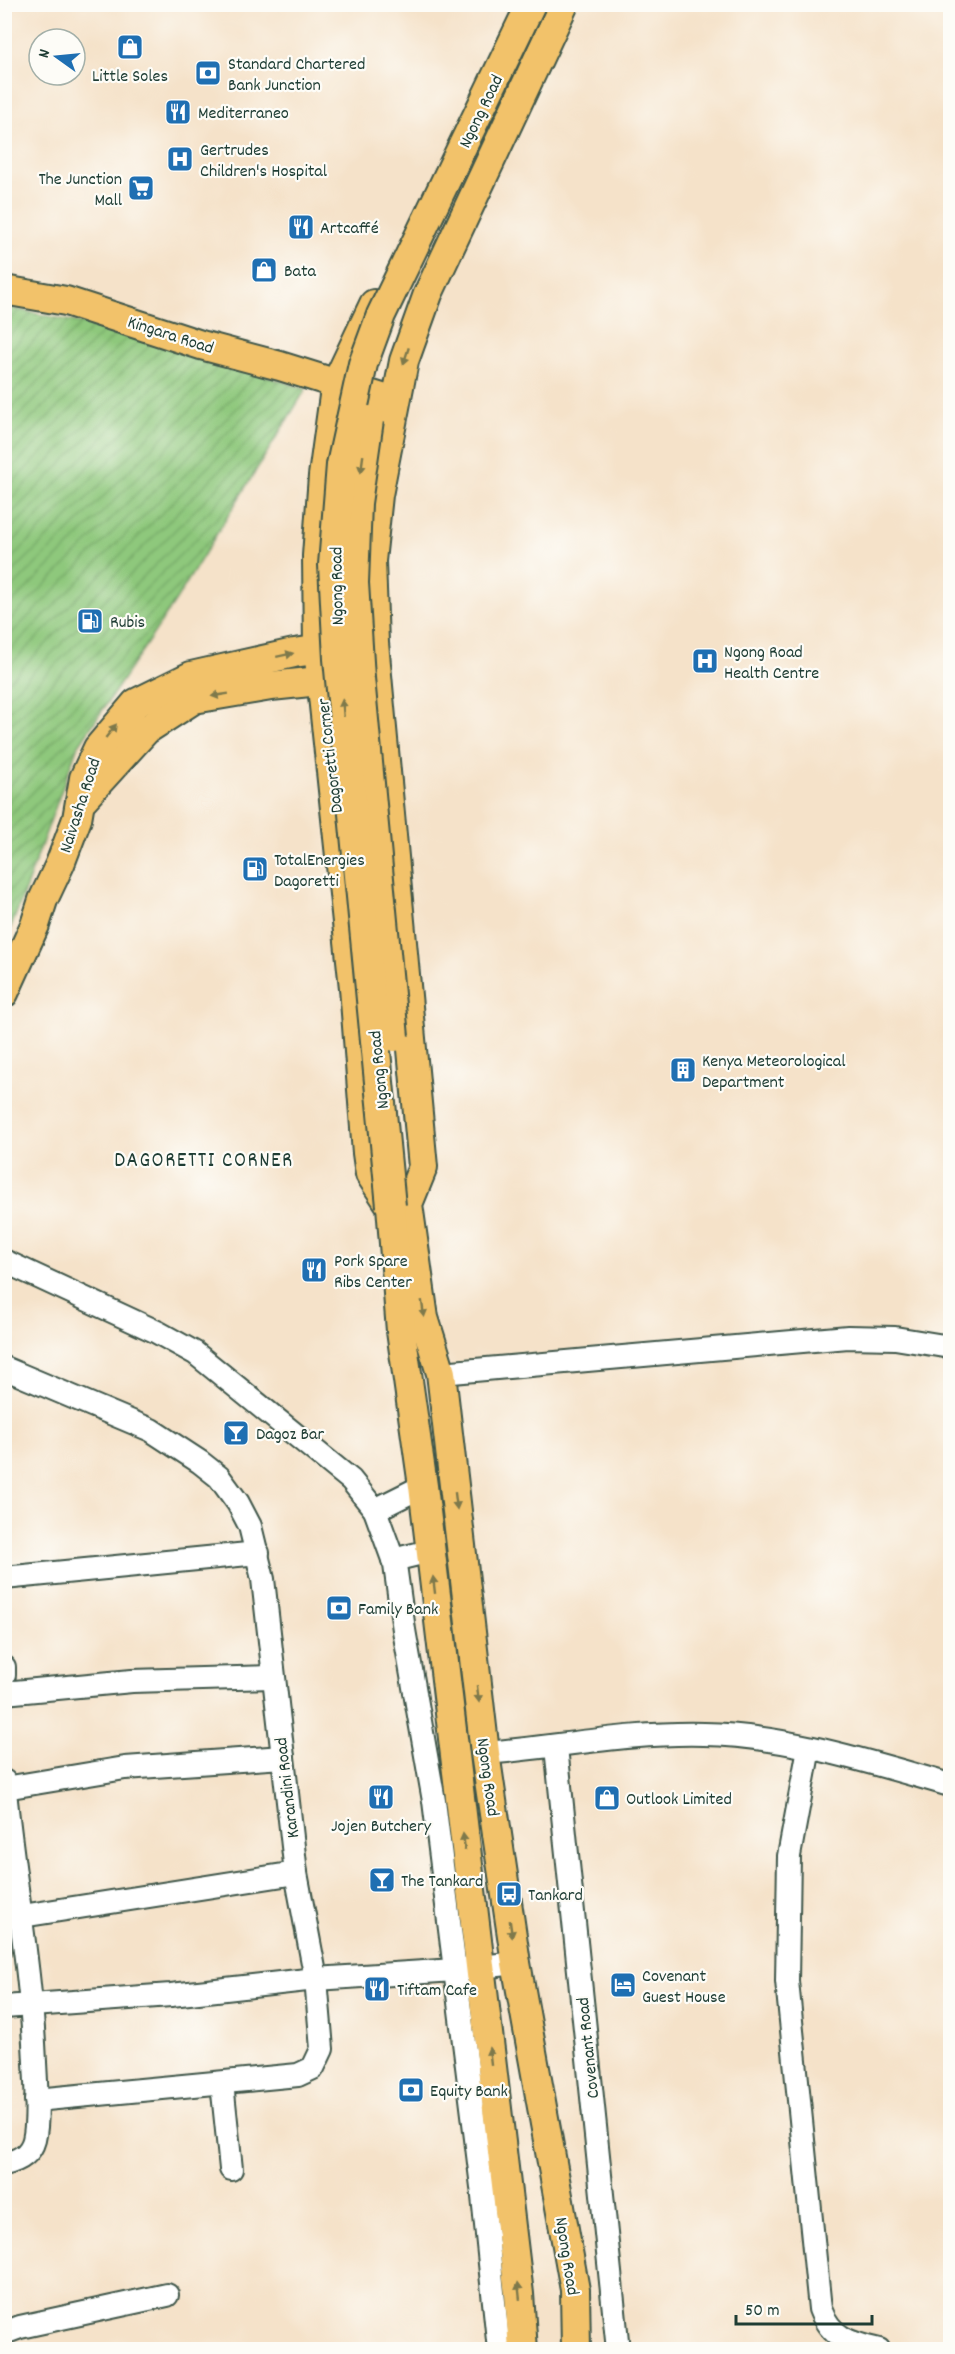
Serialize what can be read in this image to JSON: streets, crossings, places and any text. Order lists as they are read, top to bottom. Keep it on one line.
{"streets":{"main road":["Ngong Road","Kingara Road","Dagoretti Corner","Naivasha Road"],"street":["Karandini Road","Covenant Road"]},"crossings":[["Ngong Road","Kingara Road"],["Ngong Road","Dagoretti Corner"],["Ngong Road","Naivasha Road"],["Dagoretti Corner","Naivasha Road"]],"one_way":["Dagoretti Corner","Naivasha Road"],"districts":["DAGORETTI CORNER"],"places":{"shop":["Little Soles","Bata","Outlook Limited"],"bank":["Standard Chartered Bank Junction","Family Bank","Equity Bank"],"restaurant":["Mediterraneo","Artcaffé","Pork Spare Ribs Center","Jojen Butchery","Tiftam Cafe"],"hospital":["Gertrudes Children's Hospital","Ngong Road Health Centre"],"supermarket":["The Junction Mall"],"fuel station":["Rubis","TotalEnergies Dagoretti"],"building":["Kenya Meteorological Department"],"bar":["Dagoz Bar","The Tankard"],"bus stop":["Tankard"],"hotel":["Covenant Guest House"]},"scale_bar":"50 m","north":"left"}
